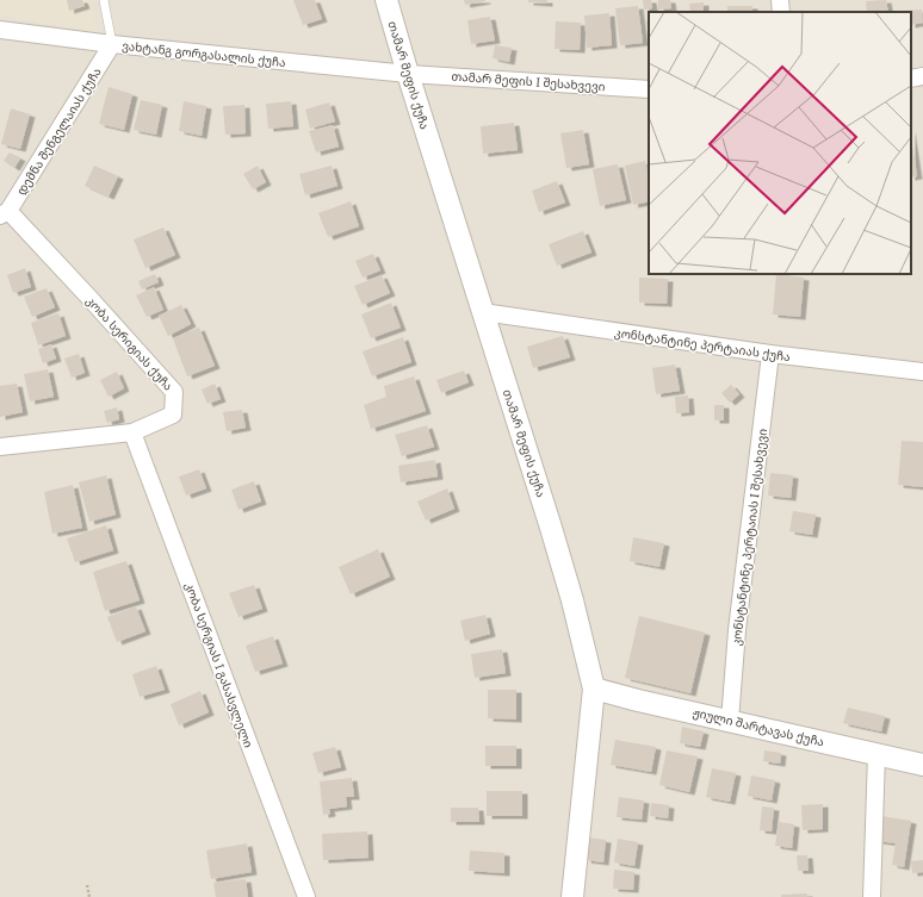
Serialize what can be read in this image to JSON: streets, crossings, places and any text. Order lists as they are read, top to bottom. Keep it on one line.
{"streets":{"street":["ვახტანგ გორგასალის ქუჩა","თამარ მეფის ქუჩა","თამარ მეფის I შესახვევი","დემნა შენგელაიას ქუჩა","კობა სერიგიას ქუჩა","კონსტანტინე პერტაიას ქუჩა","კონსტანტინე პერტაიას I შესახვევი","კობა სერგიას I გასასვლელი","ჟიული შარტავას ქუჩა"]},"crossings":[["ვახტანგ გორგასალის ქუჩა","თამარ მეფის ქუჩა"],["ვახტანგ გორგასალის ქუჩა","თამარ მეფის I შესახვევი"],["ვახტანგ გორგასალის ქუჩა","დემნა შენგელაიას ქუჩა"],["თამარ მეფის ქუჩა","თამარ მეფის I შესახვევი"],["თამარ მეფის ქუჩა","კონსტანტინე პერტაიას ქუჩა"],["თამარ მეფის ქუჩა","ჟიული შარტავას ქუჩა"],["დემნა შენგელაიას ქუჩა","კობა სერიგიას ქუჩა"],["კობა სერიგიას ქუჩა","კობა სერგიას I გასასვლელი"],["კონსტანტინე პერტაიას ქუჩა","კონსტანტინე პერტაიას I შესახვევი"],["კონსტანტინე პერტაიას I შესახვევი","ჟიული შარტავას ქუჩა"]]}
